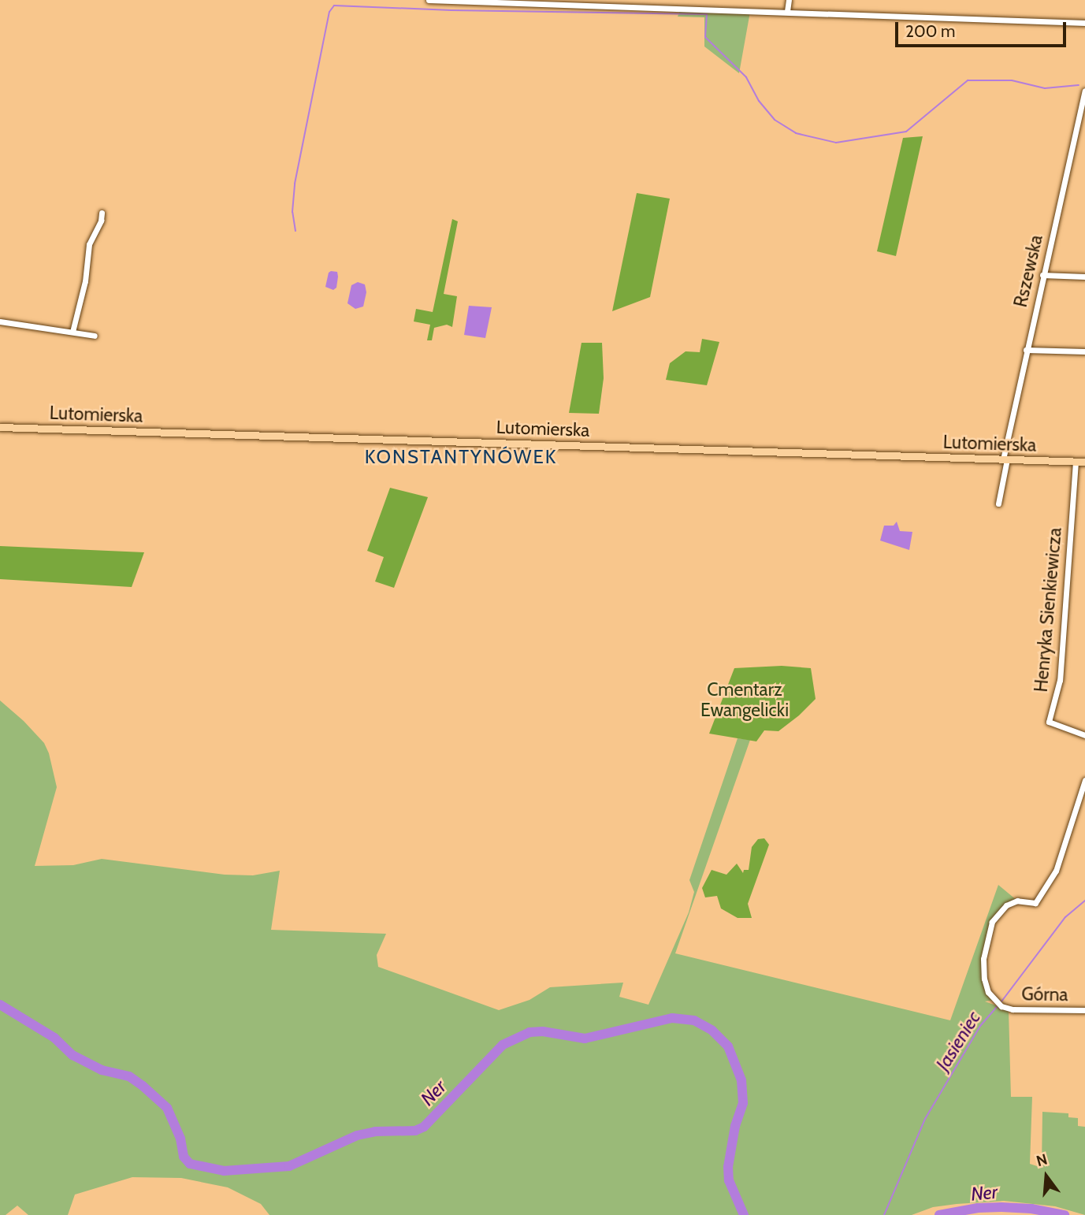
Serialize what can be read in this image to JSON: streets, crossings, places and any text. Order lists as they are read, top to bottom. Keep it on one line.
{"streets":{"main road":["Lutomierska"],"street":["Rszewska","Henryka Sienkiewicza","Górna"]},"crossings":[["Rszewska","Lutomierska"],["Lutomierska","Henryka Sienkiewicza"]],"districts":["KONSTANTYNÓWEK"],"water":["Jasieniec","Ner"],"parks":["Cmentarz Ewangelicki"],"scale_bar":"200 m","north":"top"}
